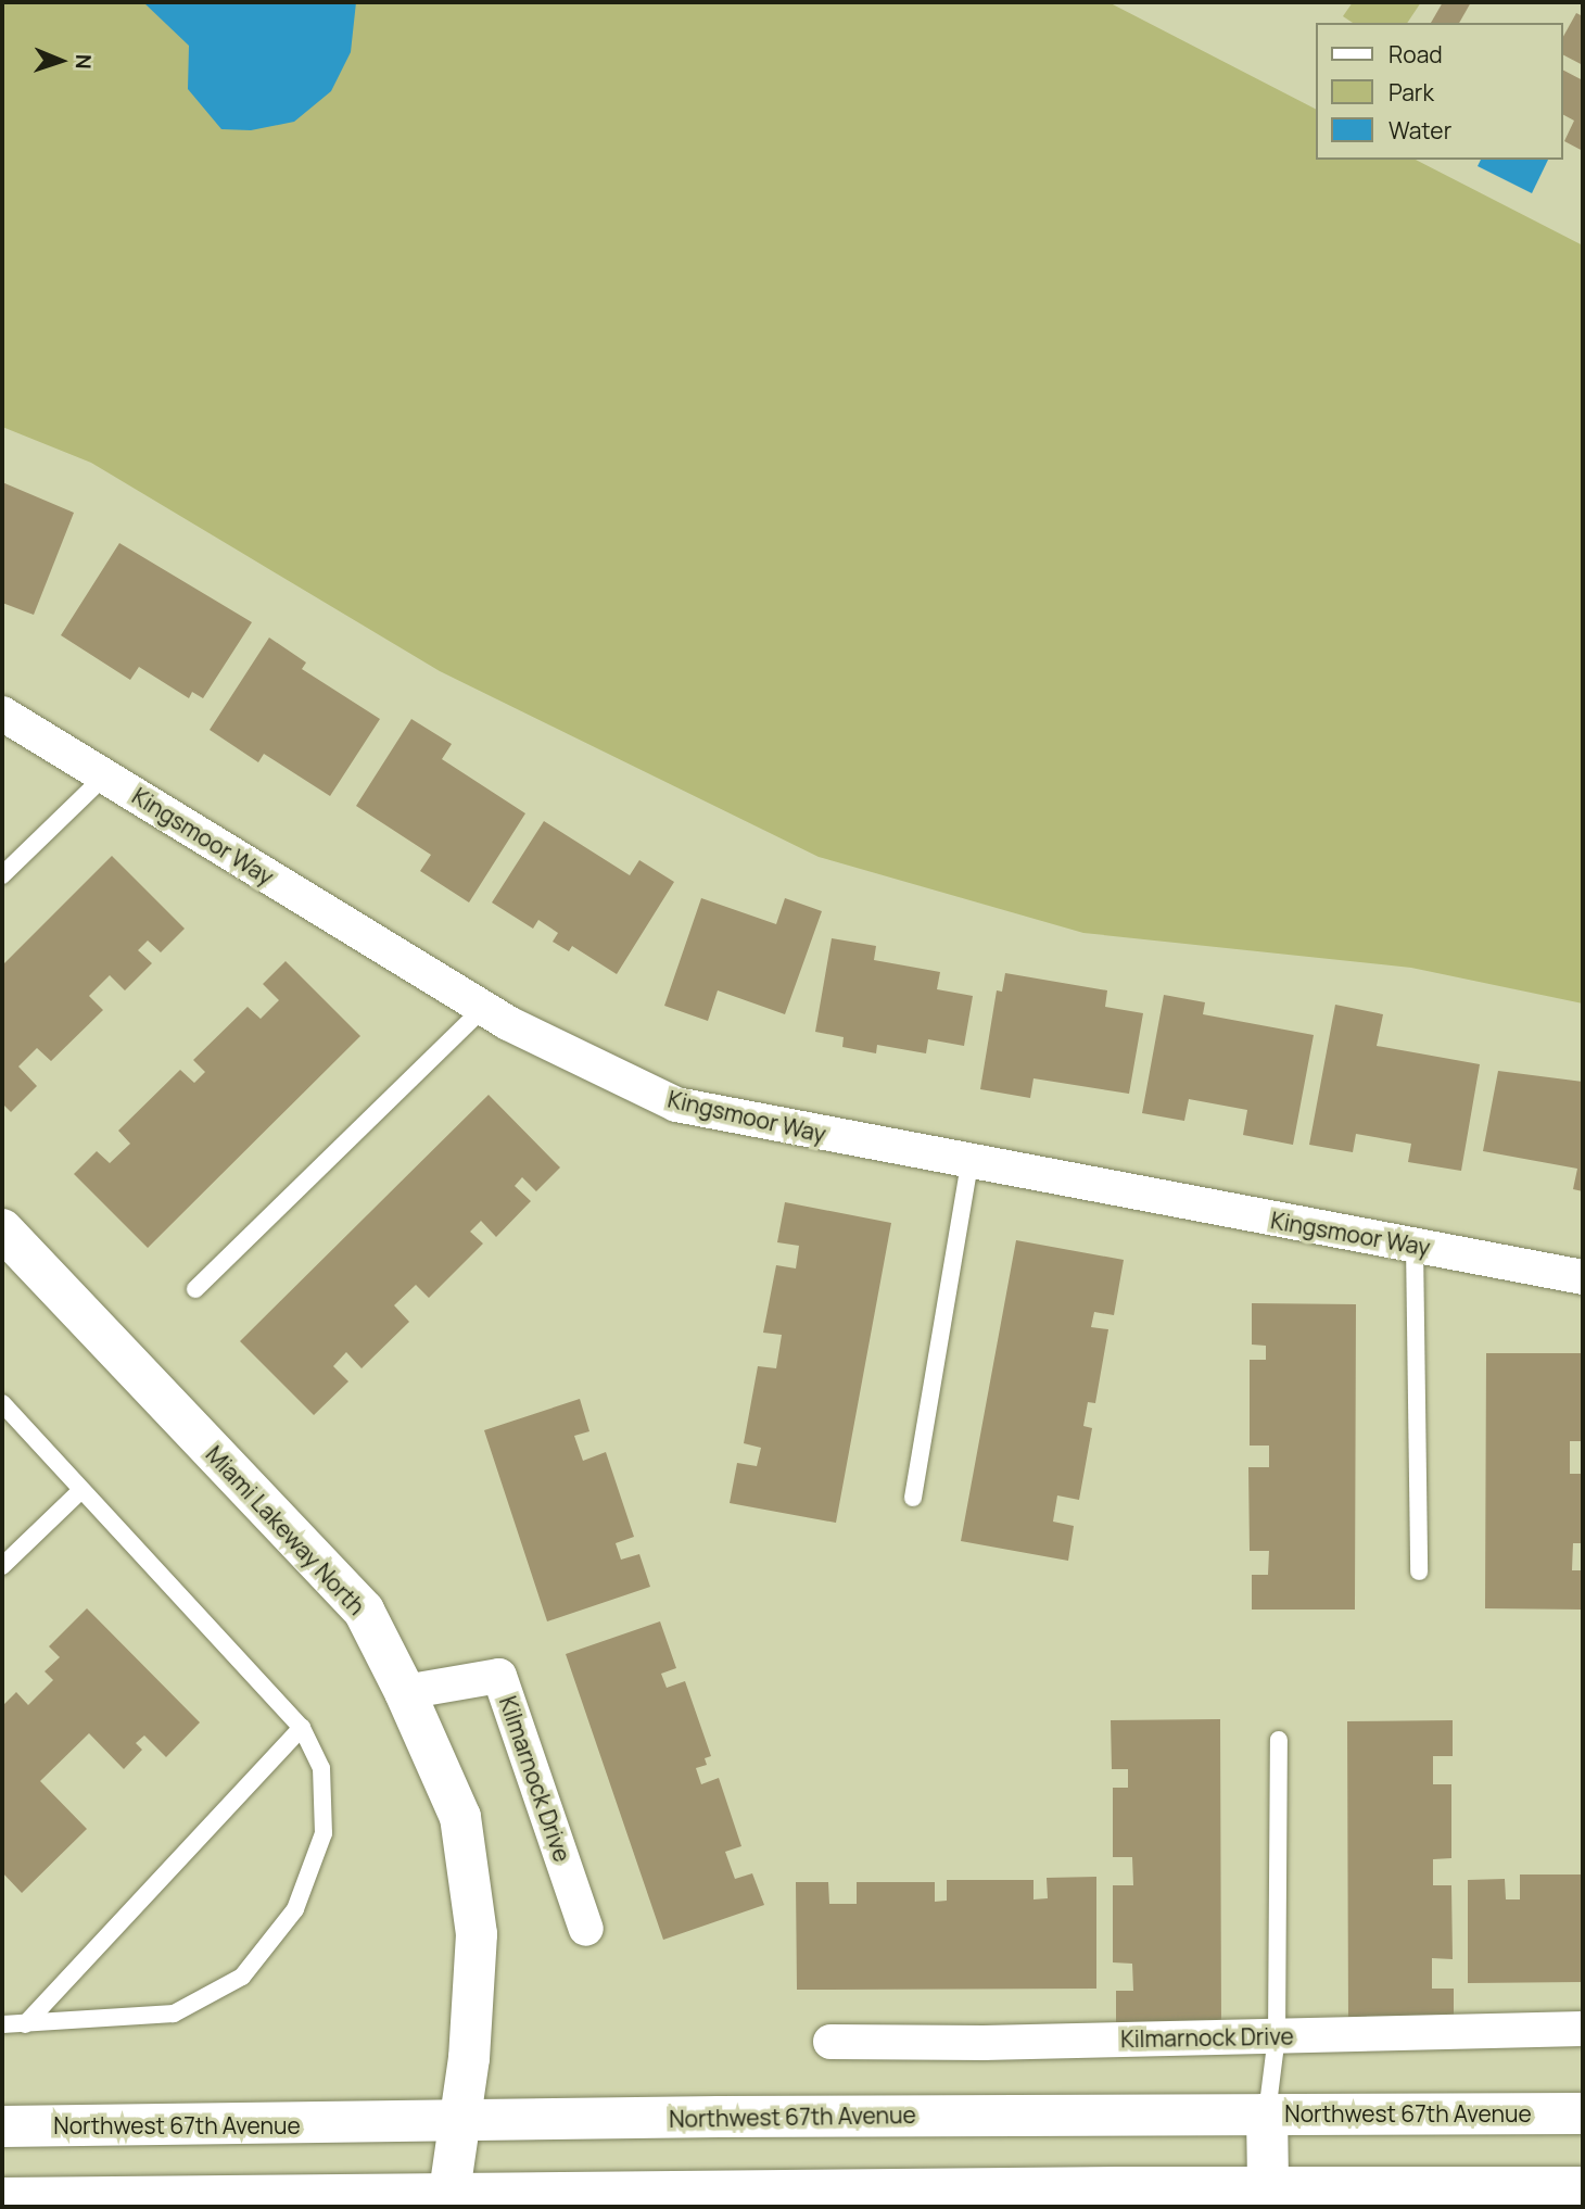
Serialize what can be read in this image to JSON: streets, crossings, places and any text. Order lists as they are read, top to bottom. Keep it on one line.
{"streets":{"main road":["Miami Lakeway North","Northwest 67th Avenue"],"street":["Kingsmoor Way","Kilmarnock Drive"]},"crossings":[["Miami Lakeway North","Kilmarnock Drive"],["Miami Lakeway North","Northwest 67th Avenue"]],"legend":["Road","Park","Water"],"north":"right"}
